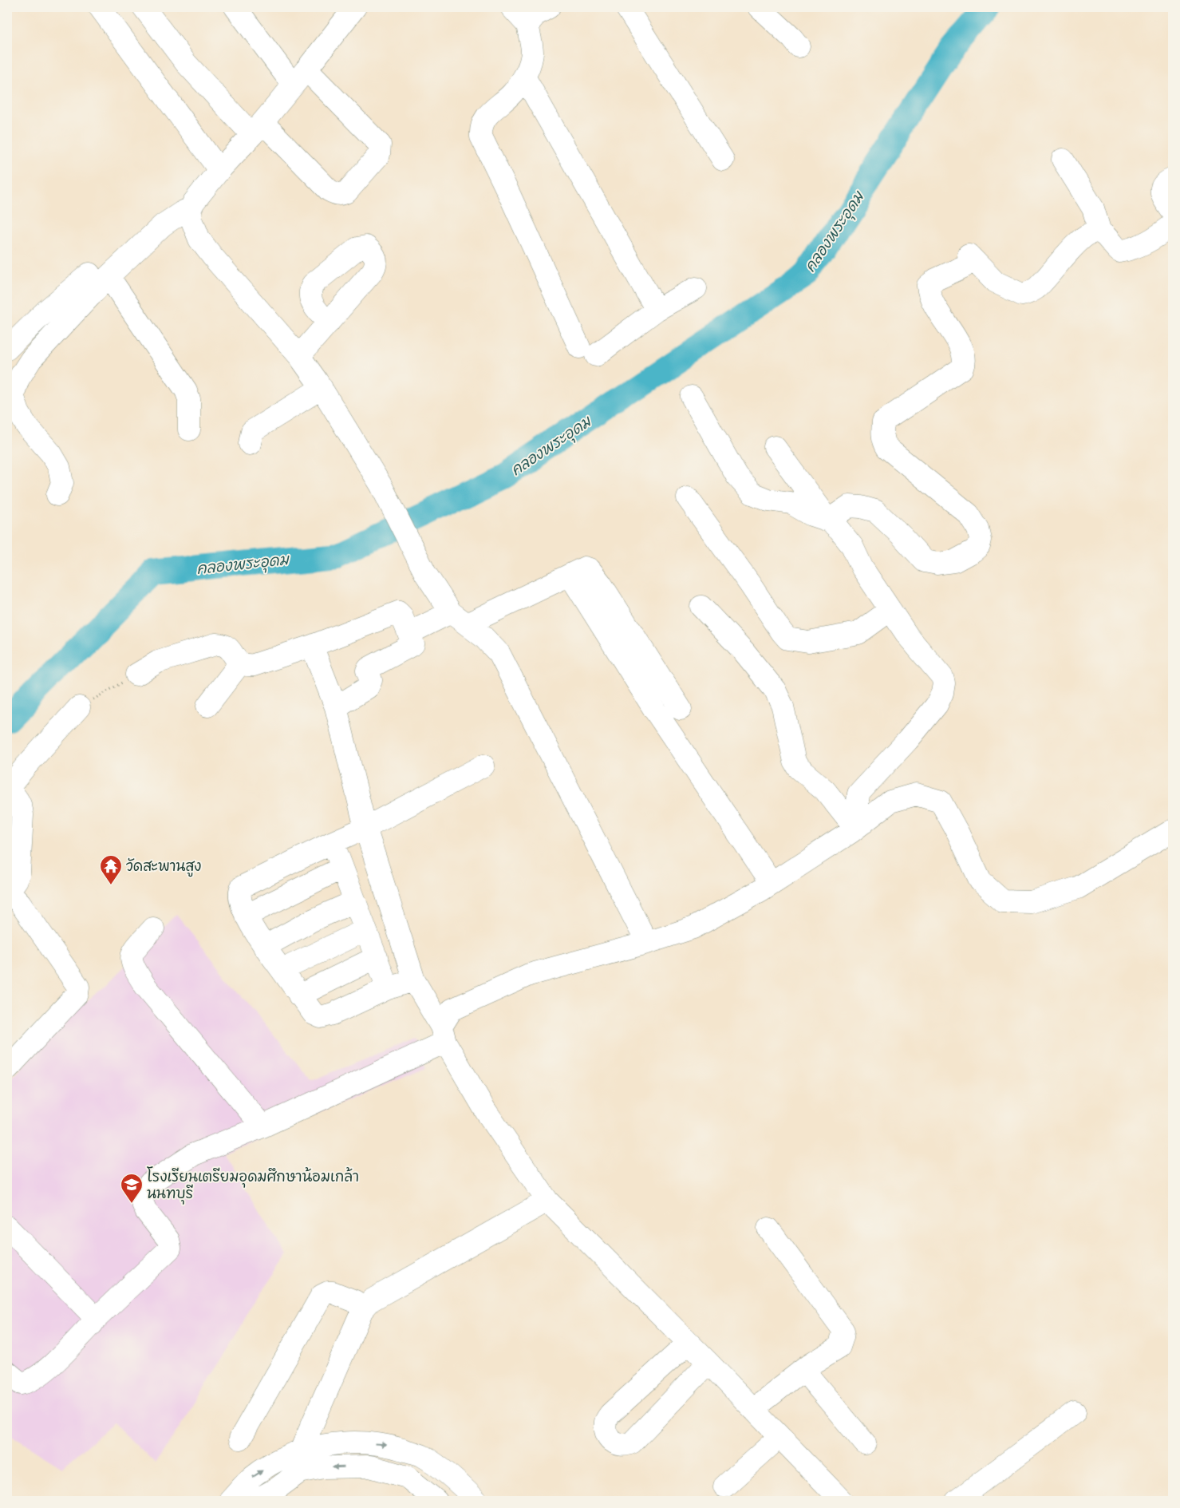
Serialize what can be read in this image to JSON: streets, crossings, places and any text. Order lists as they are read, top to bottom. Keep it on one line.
{"water":["คลองพระอุดม"],"places":{"temple":["วัดสะพานสูง"],"school or university":["โรงเรียนเตรียมอุดมศึกษาน้อมเกล้า นนทบุรี"]}}
